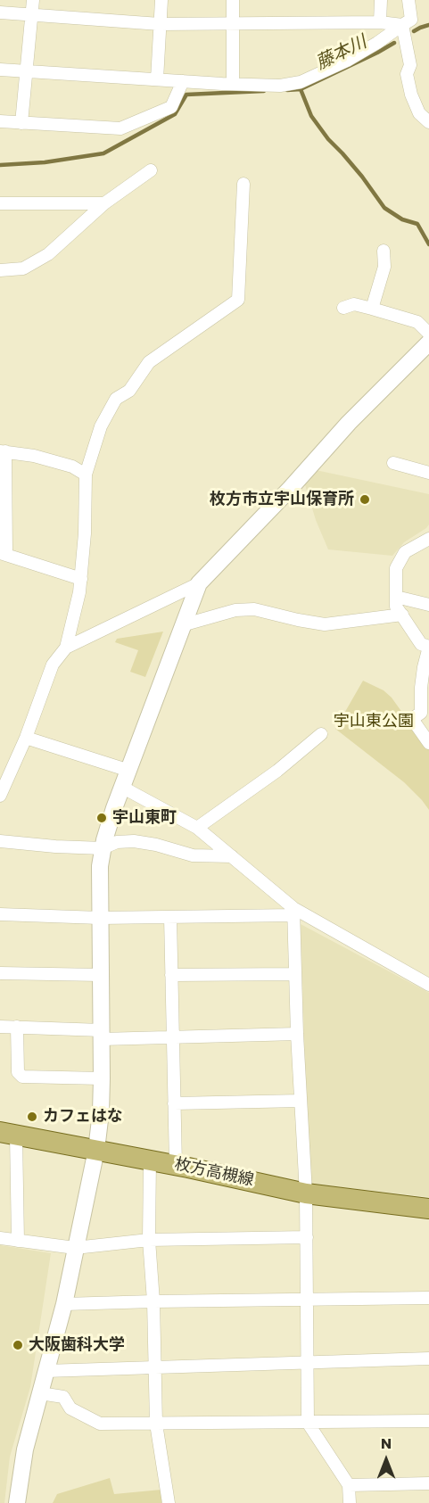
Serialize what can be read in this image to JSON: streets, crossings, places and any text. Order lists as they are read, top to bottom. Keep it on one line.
{"streets":{"main road":["枚方高槻線"]},"water":["藤本川"],"parks":["宇山東公園"],"places":["枚方市立宇山保育所","宇山東町","カフェはな","大阪歯科大学"],"north":"top"}
